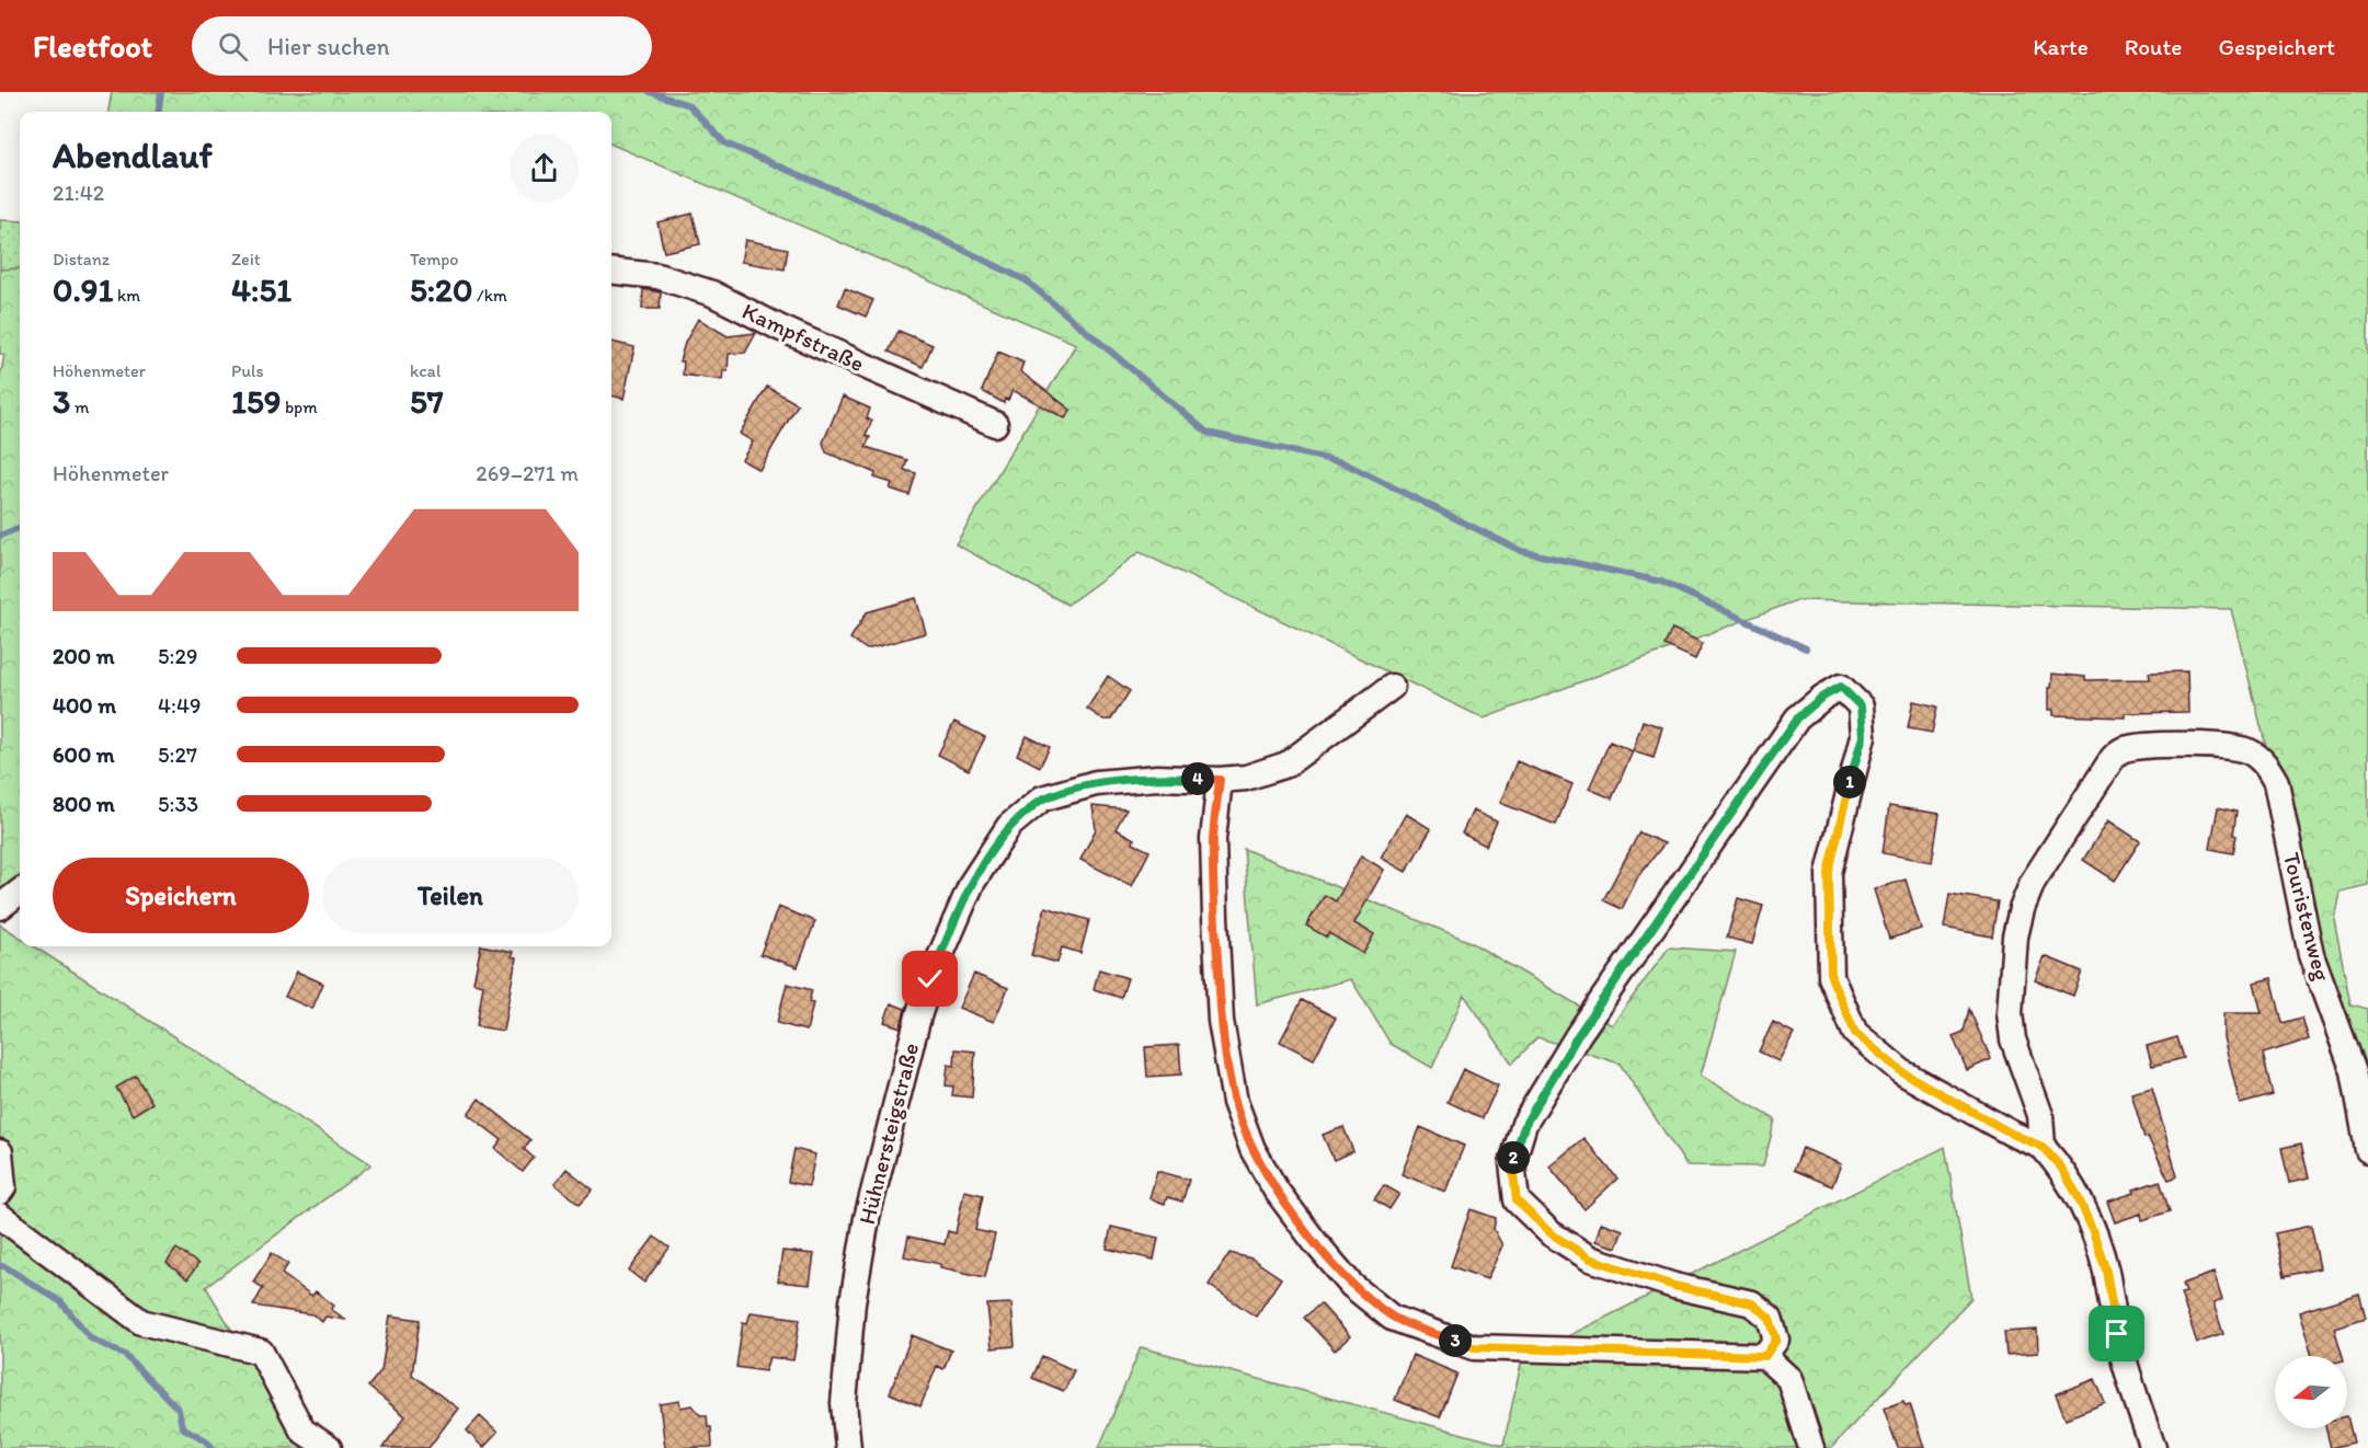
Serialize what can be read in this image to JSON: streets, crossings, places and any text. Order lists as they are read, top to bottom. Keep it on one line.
{"streets":{"street":["Kampfstraße","Touristenweg","Hühnersteigstraße"]},"north":"left","page":{"header":"Fleetfoot","search":"Hier suchen","nav":["Karte","Route","Gespeichert"],"heading":["Abendlauf","21:42"],"stats":[["Distanz","0.91 km"],["Zeit","4:51"],["Tempo","5:20 /km"],["Höhenmeter","3 m"],["Puls","159 bpm"],["kcal","57"]],"chart":["Höhenmeter","269–271 m"],"list":[{"name":"200 m","note":"5:29"},{"name":"400 m","note":"4:49"},{"name":"600 m","note":"5:27"},{"name":"800 m","note":"5:33"}],"pins":["4","1","2","3"],"buttons":["Speichern","Teilen"]}}
